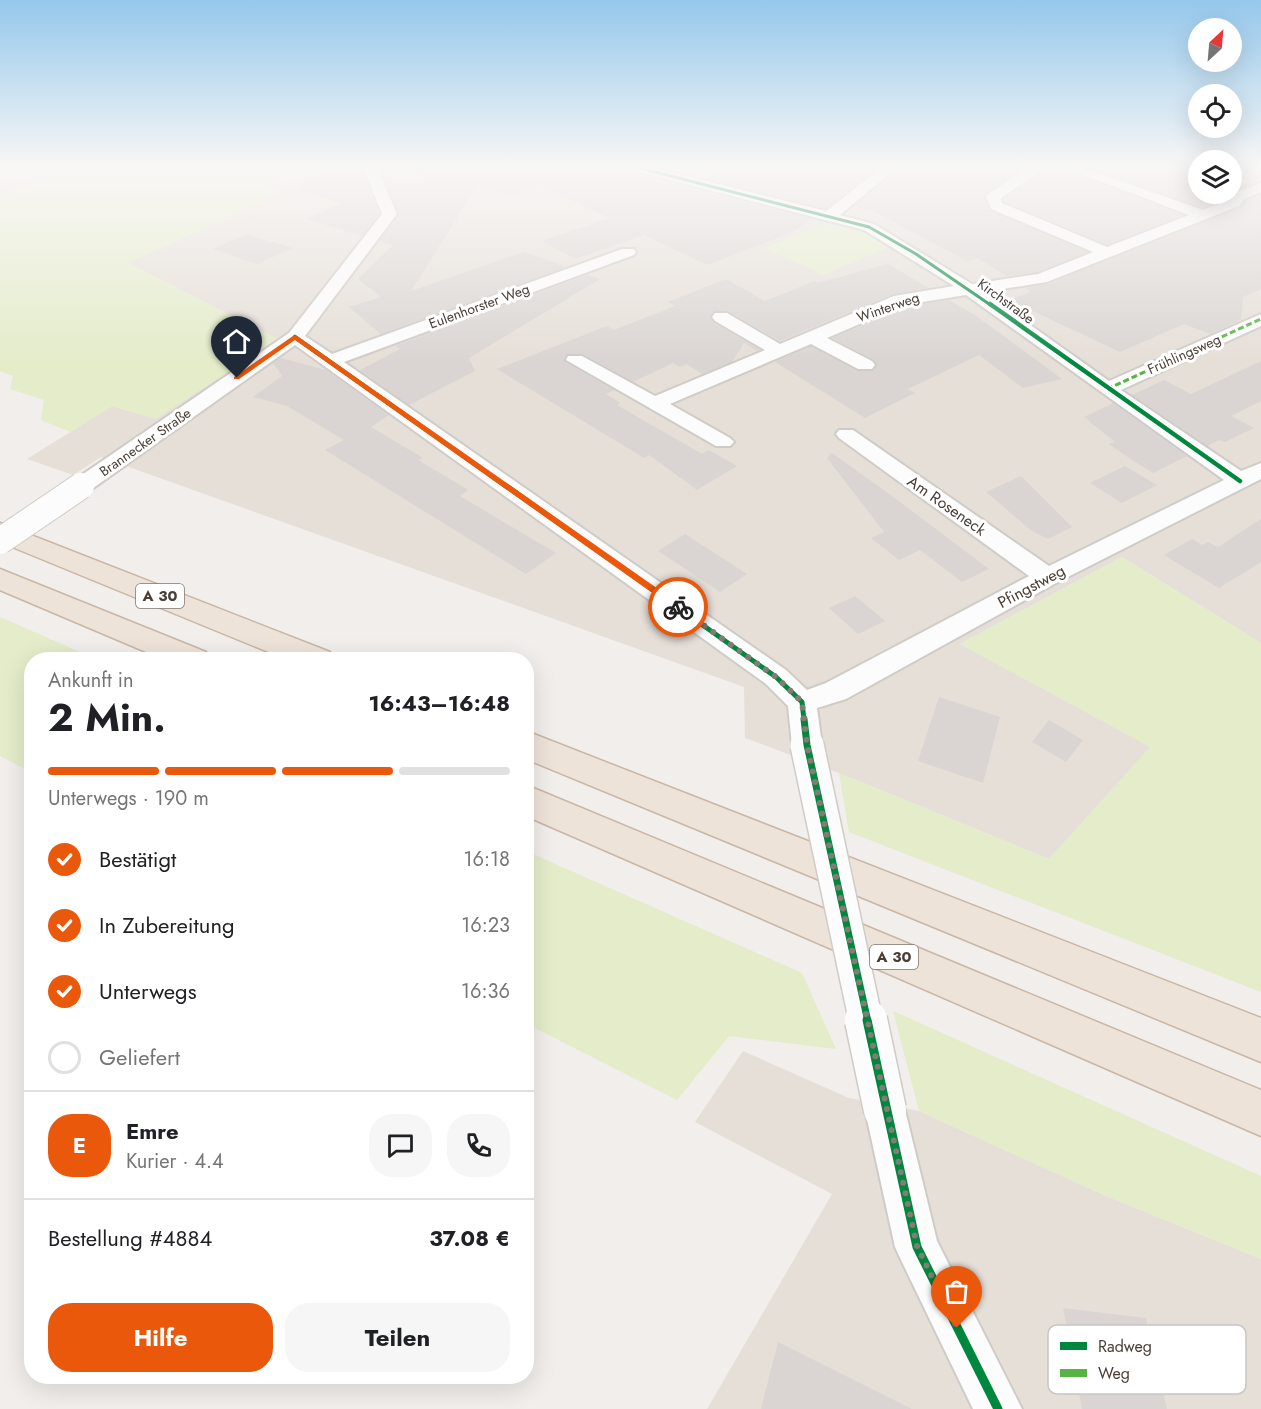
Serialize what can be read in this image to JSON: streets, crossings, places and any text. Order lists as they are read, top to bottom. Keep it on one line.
{"streets":{"highway":["A 30"],"street":["Kirchstraße","Eulenhorster Weg","Winterweg","Frühlingsweg","Brannecker Straße","Am Roseneck","Pfingstweg"]},"crossings":[["Kirchstraße","Winterweg"],["Kirchstraße","Frühlingsweg"],["Kirchstraße","Pfingstweg"],["Am Roseneck","Pfingstweg"]],"legend":["Radweg","Weg"],"north":"top right","page":{"heading":["2 Min.","Ankunft in","16:43–16:48"],"panel":["Emre","Kurier · 4.4","Bestellung #4884","37.08 €"],"bar":"Unterwegs · 190 m","list":[["Bestätigt","16:18"],["In Zubereitung","16:23"],["Unterwegs","16:36"],"Geliefert"],"round":"E","buttons":["Hilfe","Teilen"]}}
